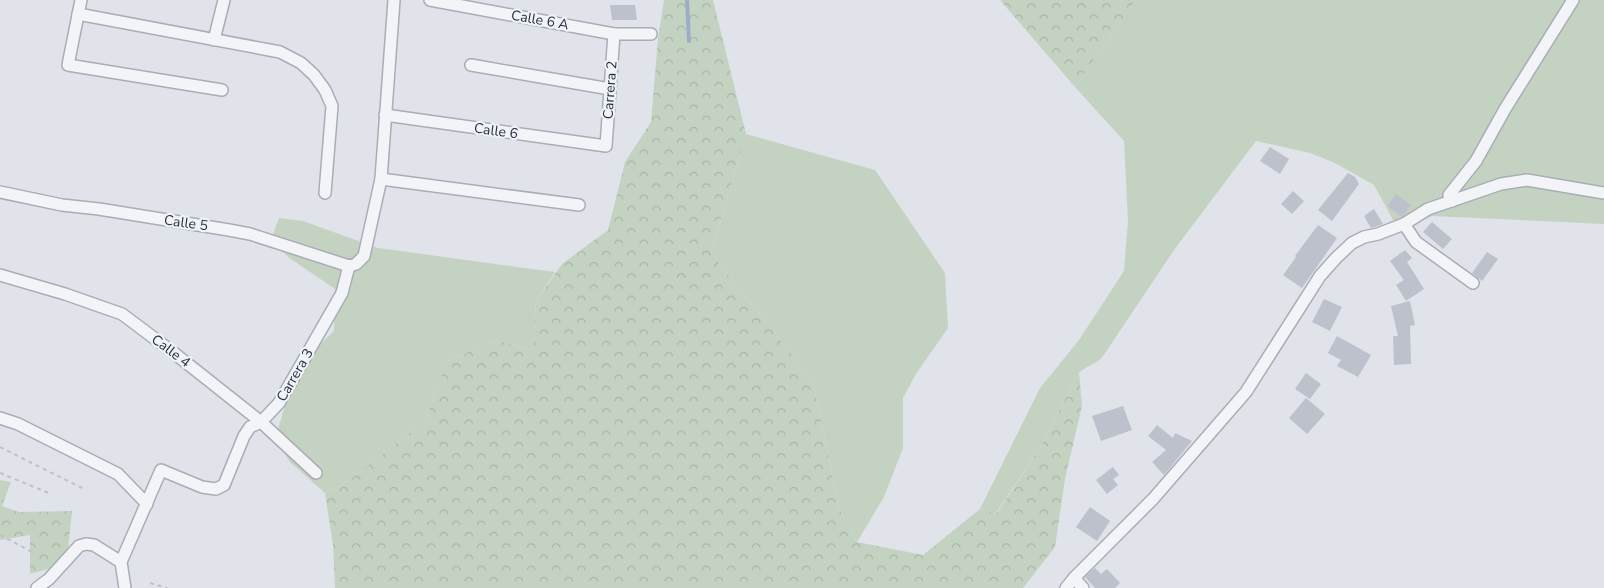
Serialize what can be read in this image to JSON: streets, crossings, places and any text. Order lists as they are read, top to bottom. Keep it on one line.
{"streets":{"street":["Calle 6 A","Carrera 2","Calle 6","Calle 5","Calle 4","Carrera 3"]},"crossings":[["Calle 6 A","Carrera 2"],["Carrera 2","Calle 6"],["Calle 5","Carrera 3"],["Calle 4","Carrera 3"]]}
